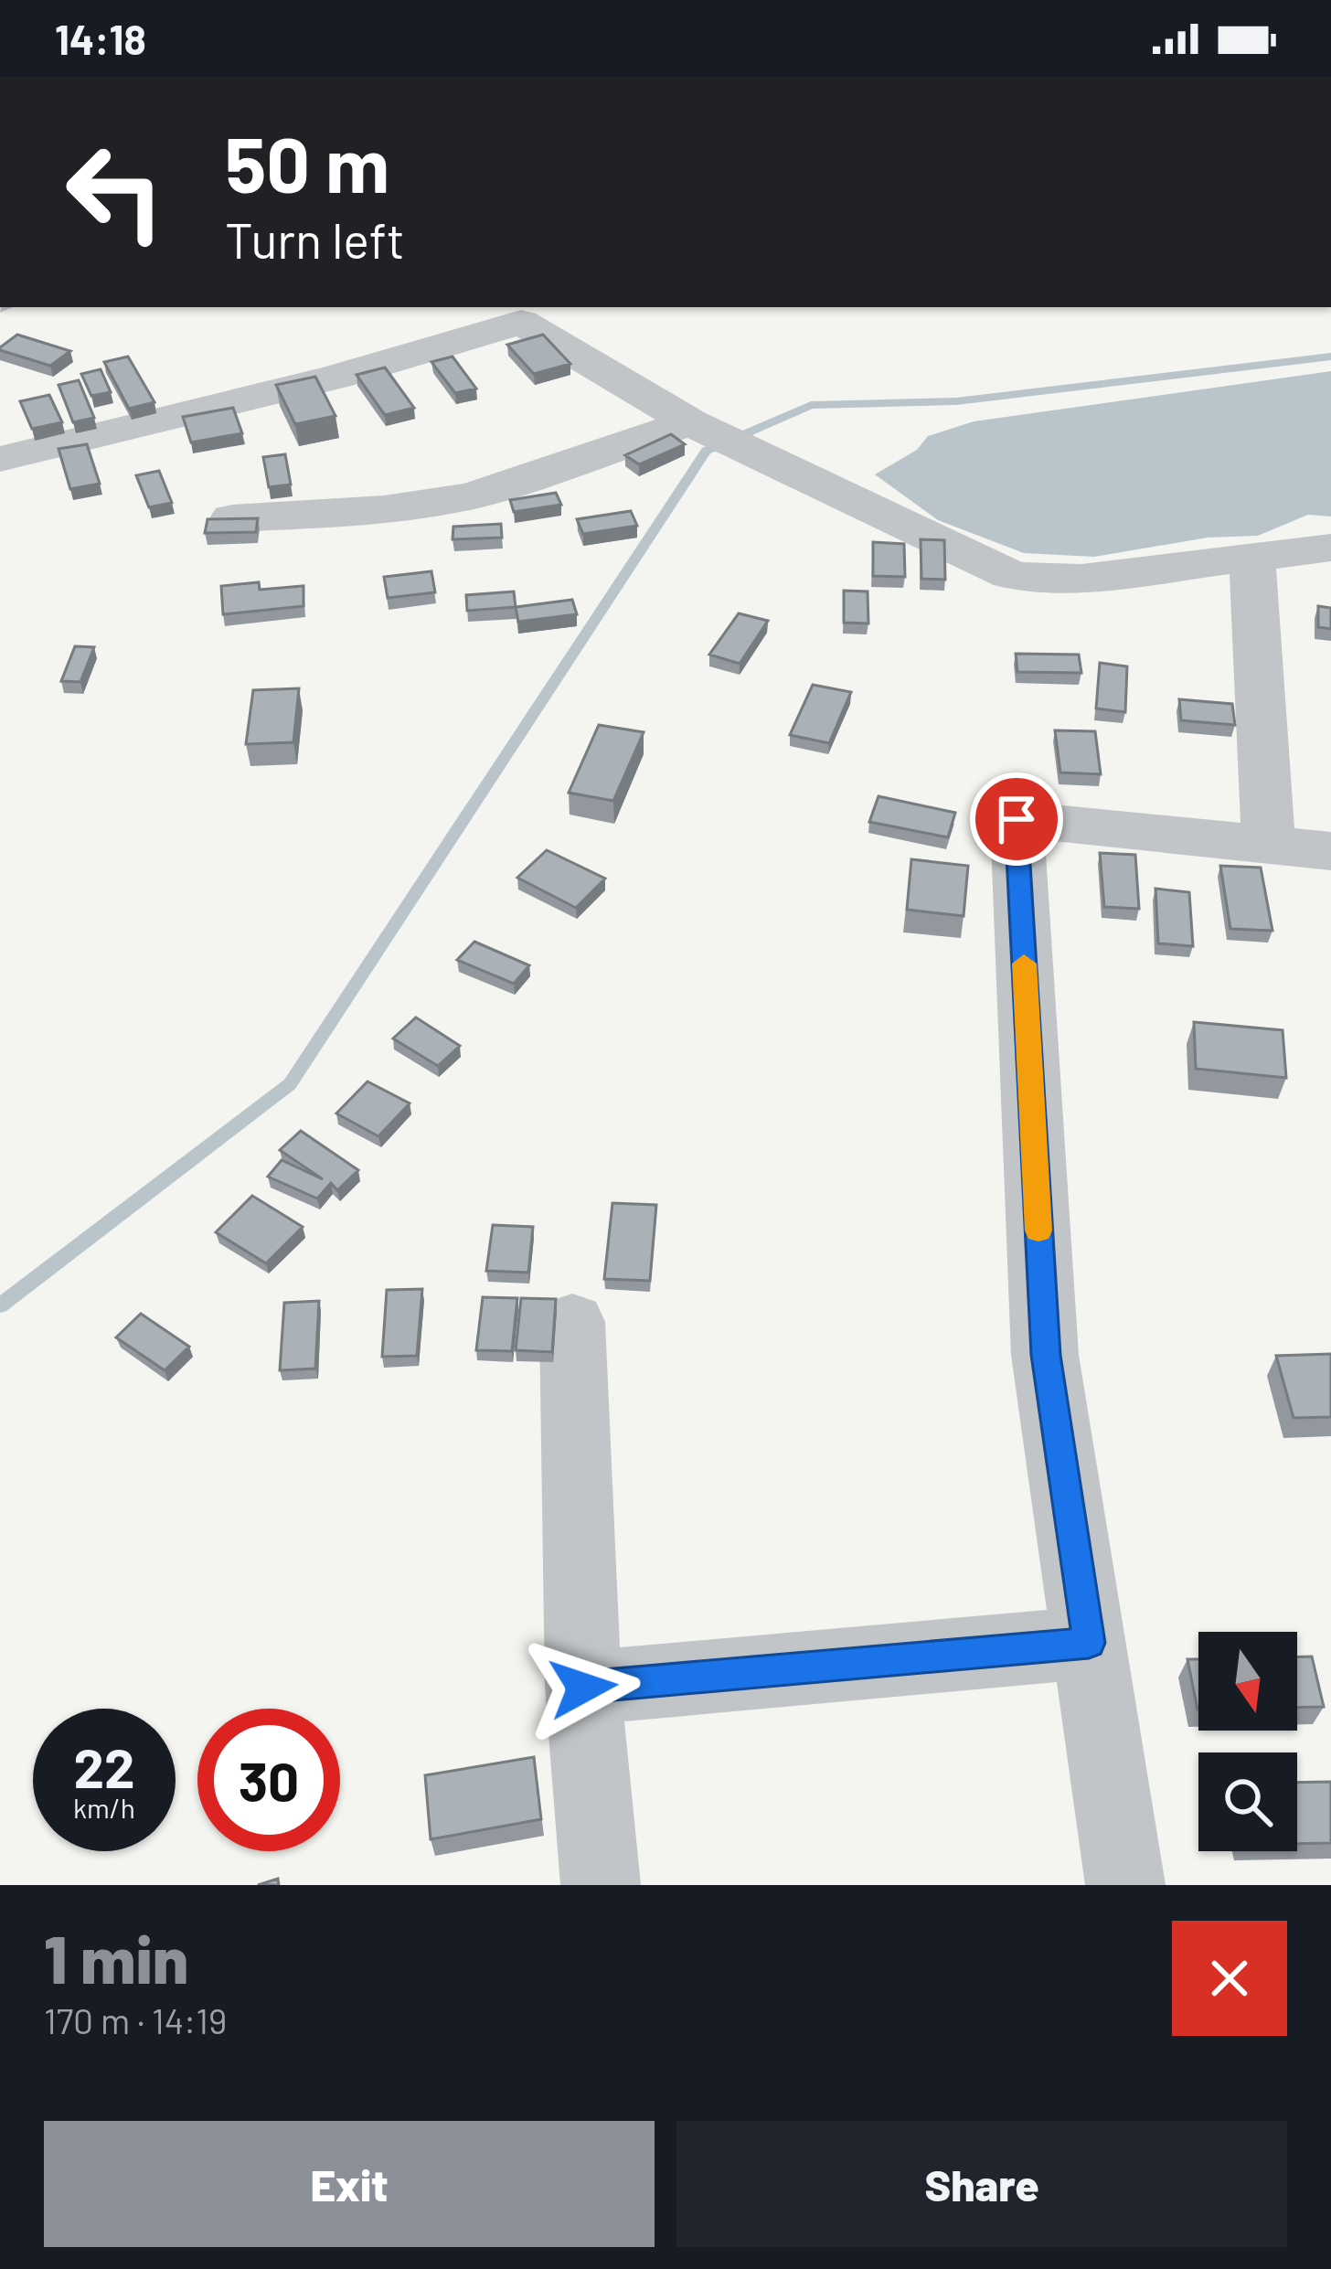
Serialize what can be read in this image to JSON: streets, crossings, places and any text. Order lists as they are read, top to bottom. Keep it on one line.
{"north":"bottom","page":{"status":"14:18","turn":["50 m","Turn left"],"speed":"22 km/h","limit":"30","heading":["1 min","170 m · 14:19"],"buttons":["Exit","Share"]}}
